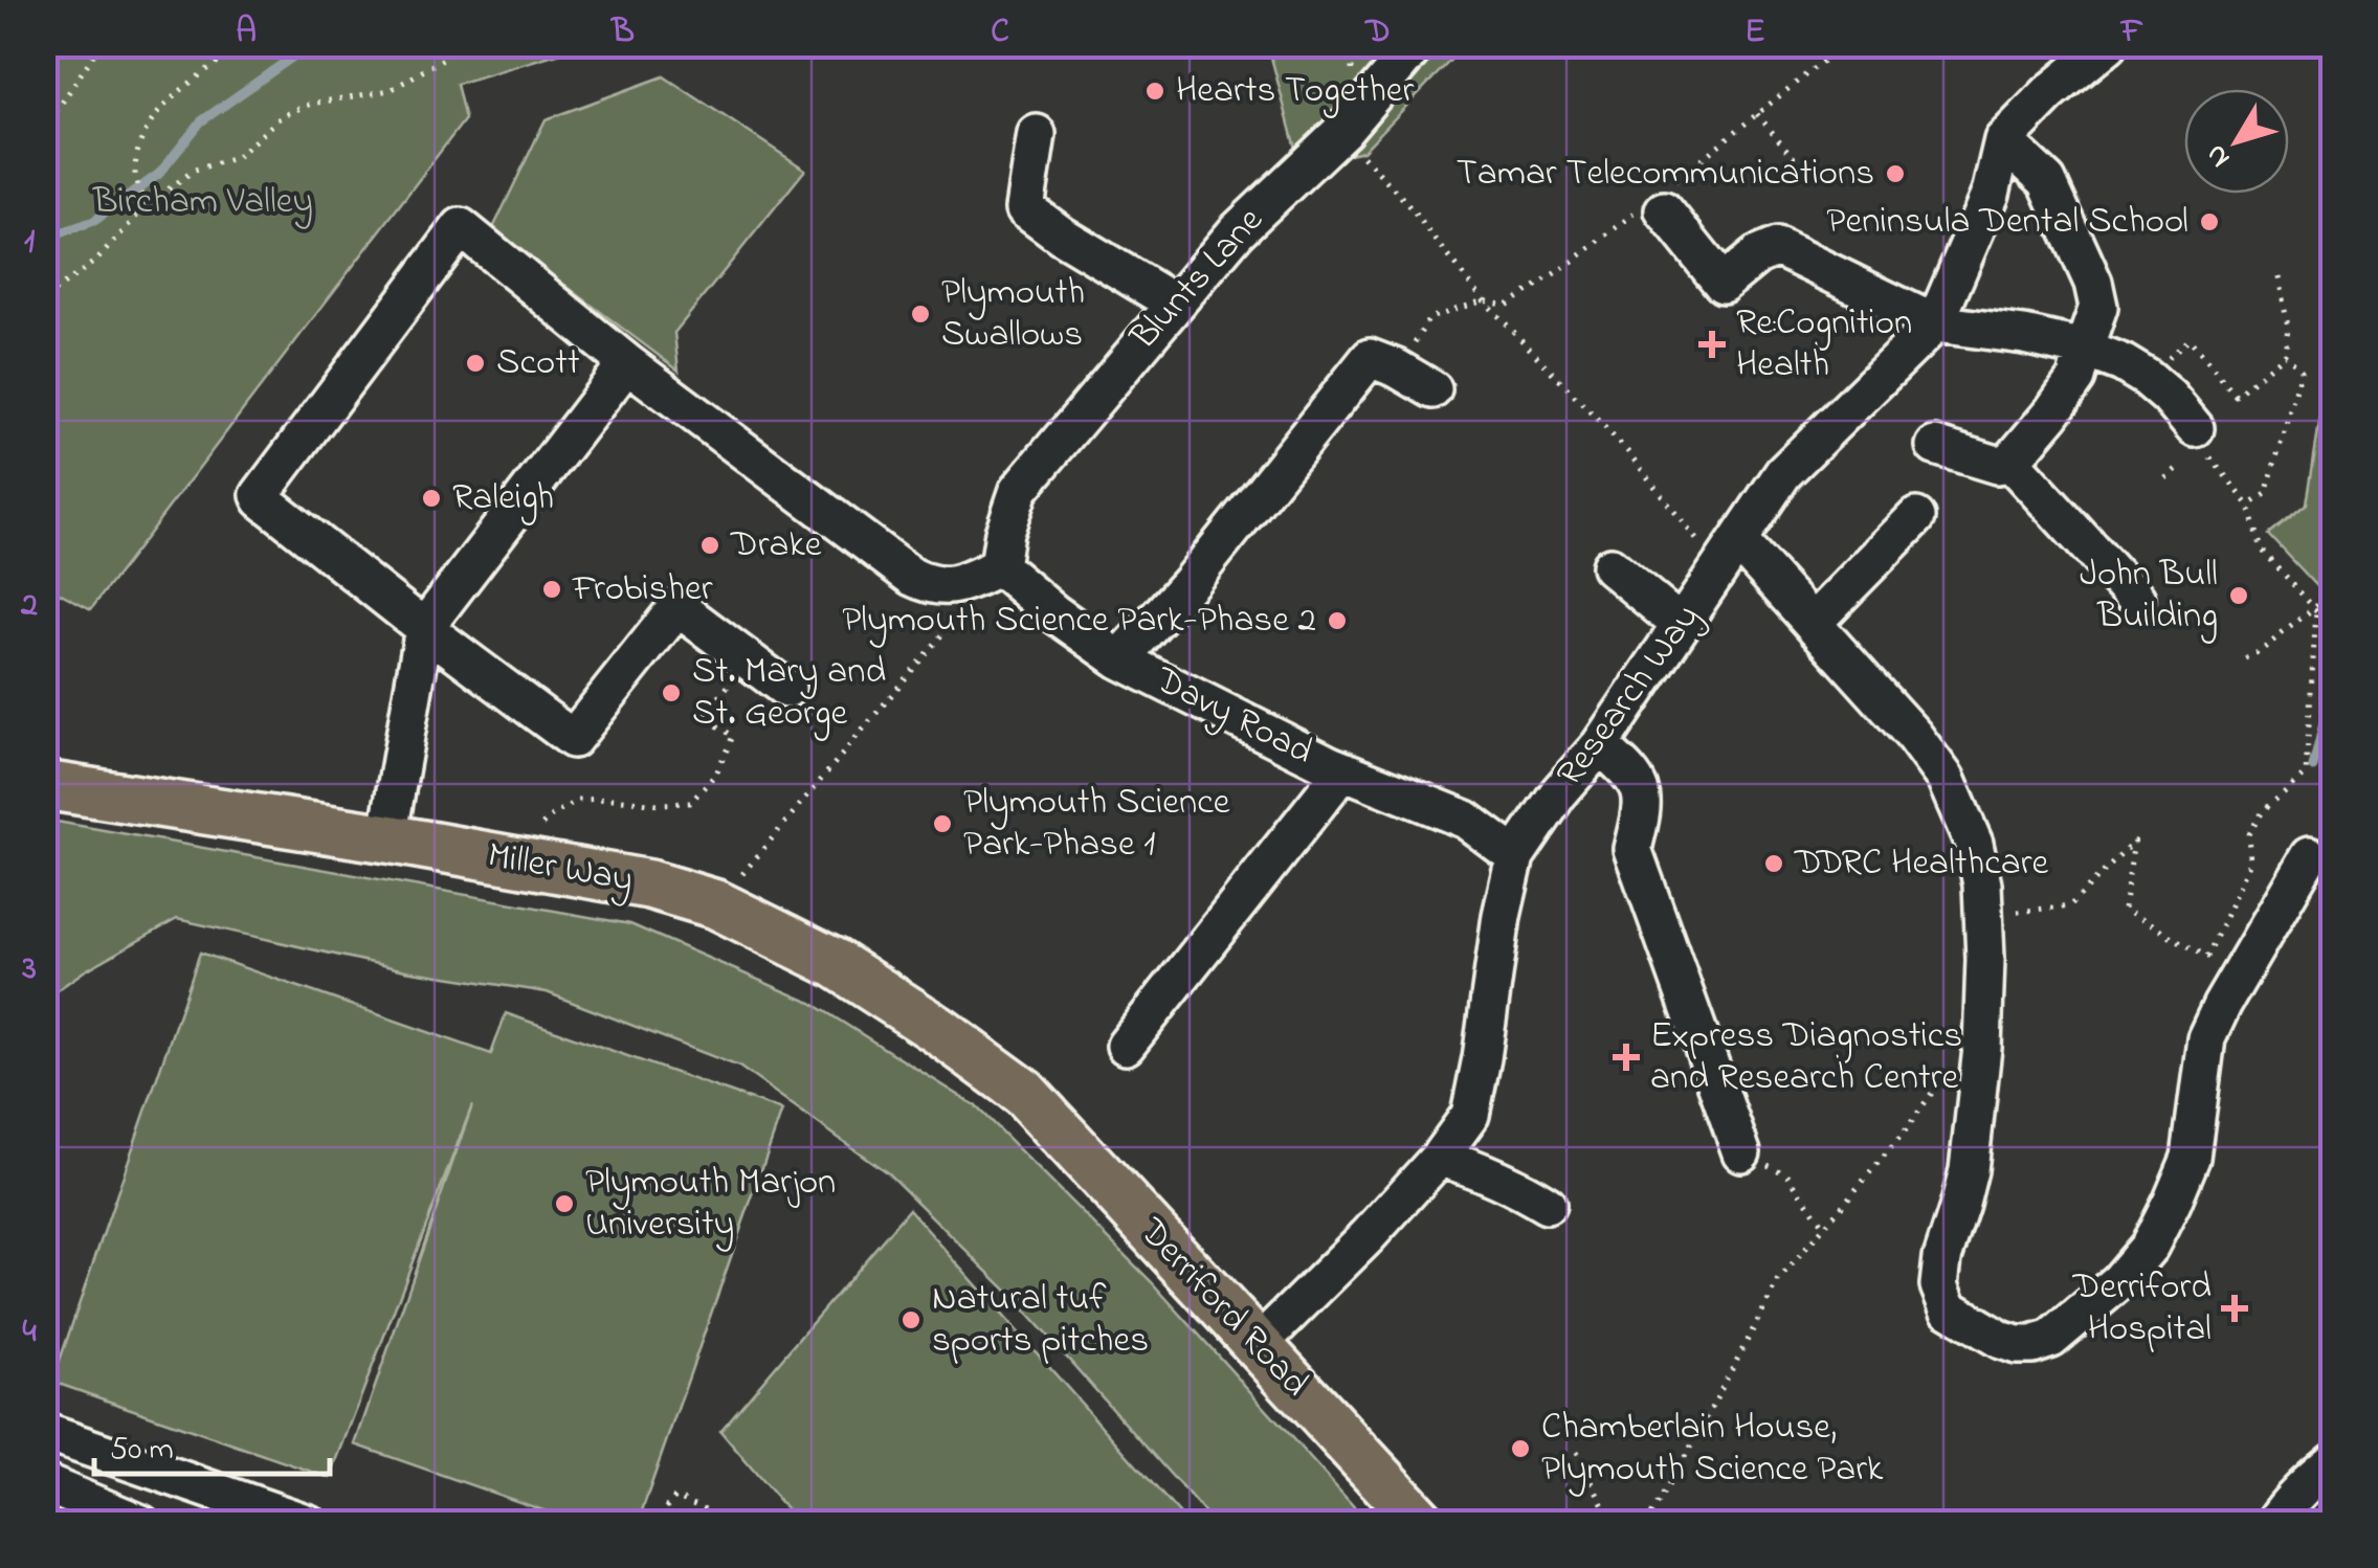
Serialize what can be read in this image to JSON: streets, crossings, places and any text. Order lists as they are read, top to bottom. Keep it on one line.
{"streets":{"main road":["Miller Way","Derriford Road"],"street":["Blunts Lane","Research Way","Davy Road"]},"crossings":[["Blunts Lane","Davy Road"],["Research Way","Davy Road"],["Research Way","Derriford Road"],["Miller Way","Derriford Road"]],"parks":["Bircham Valley"],"places":{"other":["Hearts Together","Tamar Telecommunications","Peninsula Dental School","Plymouth Swallows","Scott","Raleigh","Drake","Frobisher","John Bull Building","Plymouth Science Park-Phase 2","St. Mary and St. George","Plymouth Science Park-Phase 1","DDRC Healthcare","Plymouth Marjon University","Natural tuf sports pitches","Chamberlain House, Plymouth Science Park"],"health":["Re:Cognition Health","Express Diagnostics and Research Centre","Derriford Hospital"]},"scale_bar":"50 m","north":"bottom left","grid":{"columns":["A","B","C","D","E","F"],"rows":["1","2","3","4"]}}
